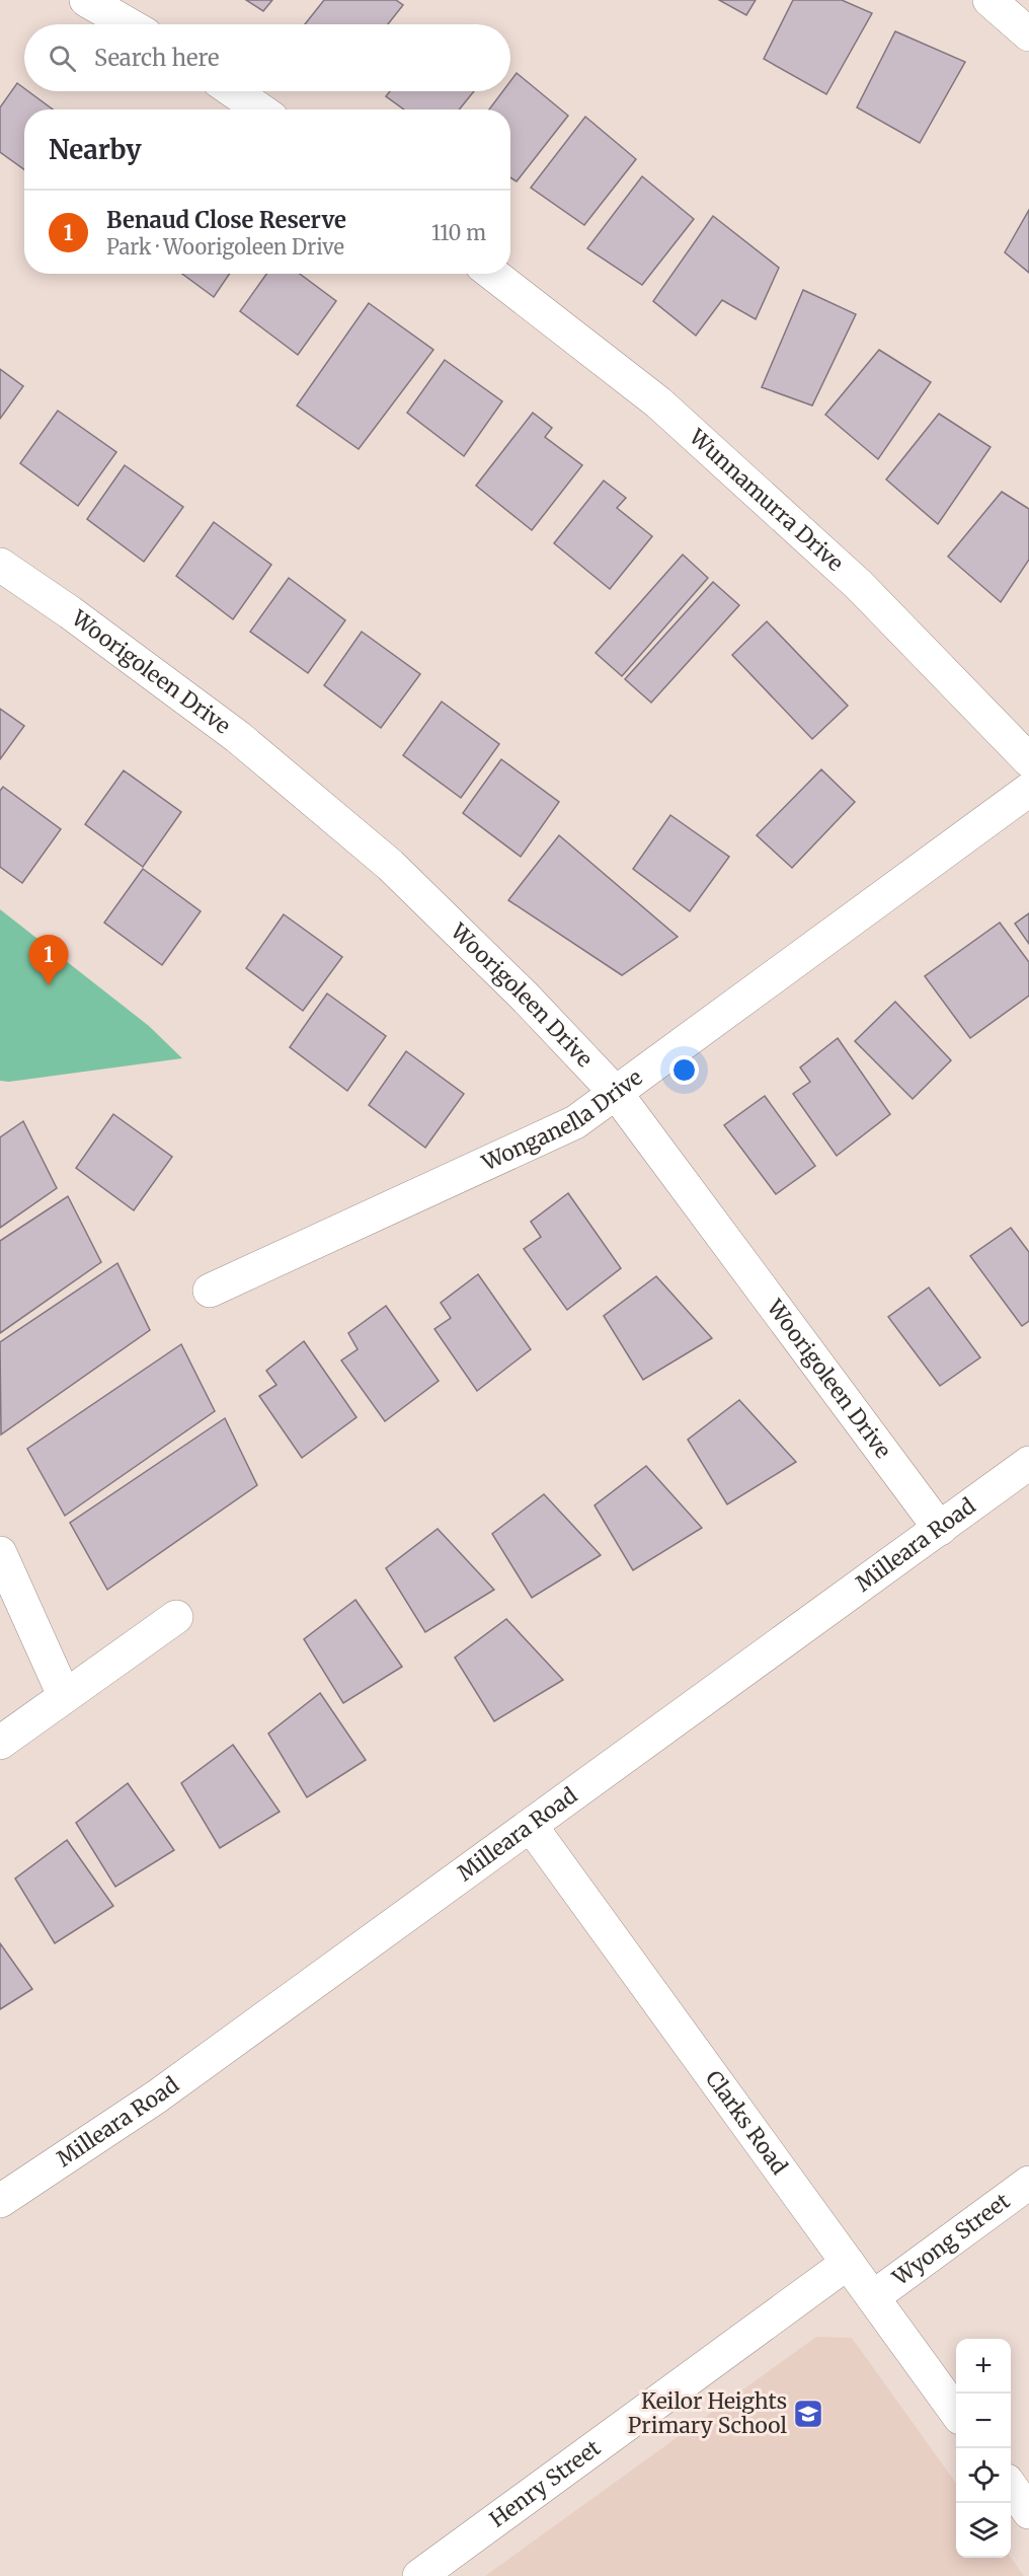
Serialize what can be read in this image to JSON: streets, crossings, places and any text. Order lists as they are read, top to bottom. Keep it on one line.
{"streets":{"street":["Wunnamurra Drive","Woorigoleen Drive","Wonganella Drive","Milleara Road","Clarks Road","Wyong Street","Henry Street"]},"crossings":[["Woorigoleen Drive","Wonganella Drive"],["Woorigoleen Drive","Milleara Road"],["Milleara Road","Clarks Road"],["Clarks Road","Wyong Street"],["Clarks Road","Henry Street"]],"places":{"school or university":["Keilor Heights Primary School"]},"page":{"search":"Search here","heading":"Nearby","list":[{"mark":"1","name":"Benaud Close Reserve","note":"Park · Woorigoleen Drive","value":"110 m"}],"pins":"1","map_buttons":["+","−"]}}
